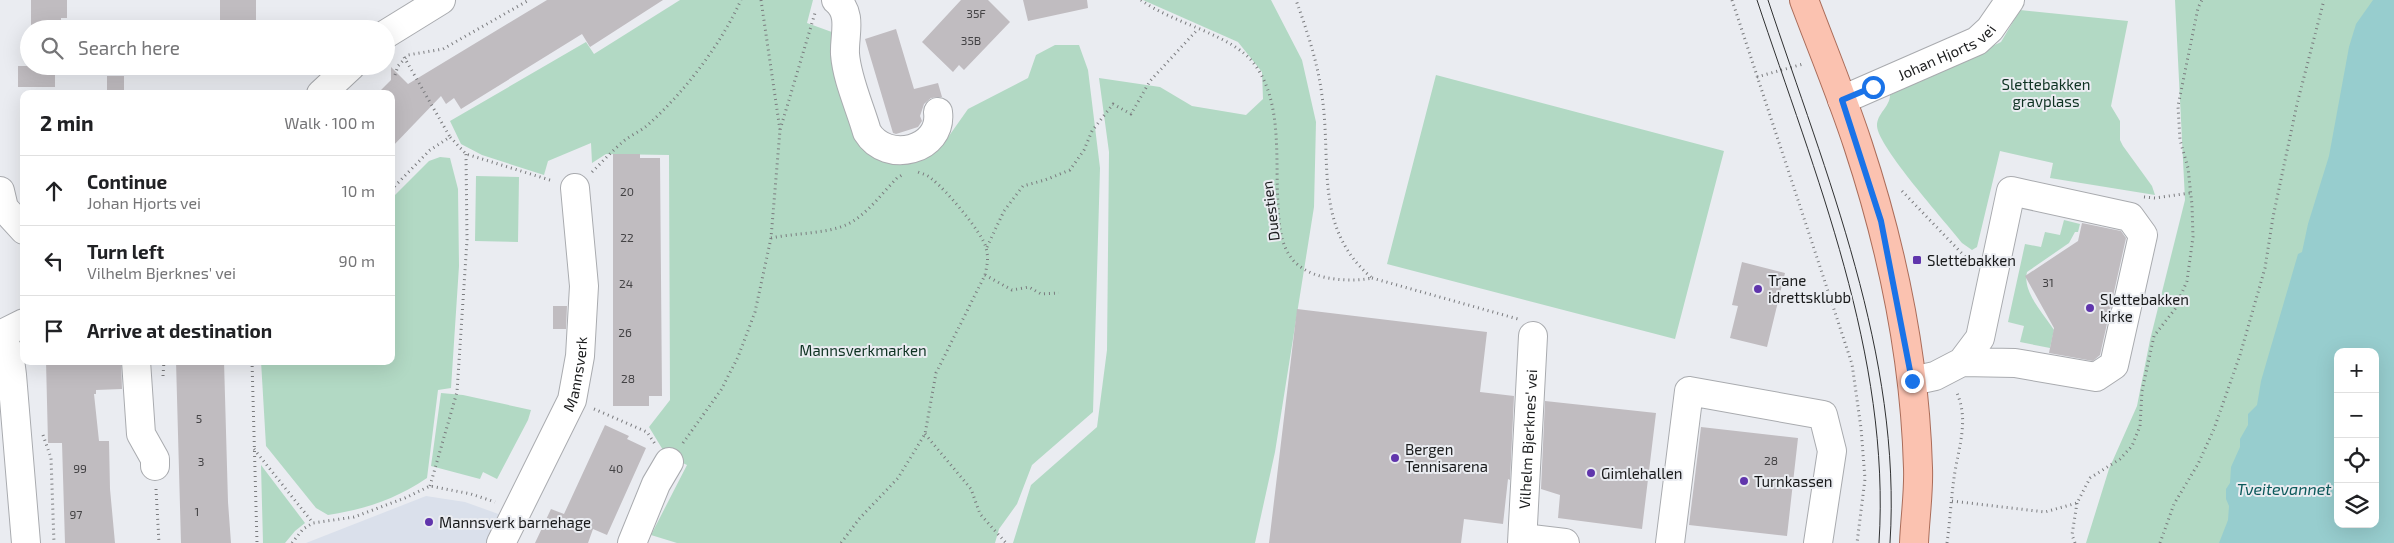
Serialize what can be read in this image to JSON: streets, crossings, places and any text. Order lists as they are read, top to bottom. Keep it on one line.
{"streets":{"street":["Johan Hjorts vei","Mannsverk","Vilhelm Bjerknes' vei"],"path":["Duestien"]},"crossings":[["Duestien","Vilhelm Bjerknes' vei"]],"water":["Tveitevannet"],"parks":["Slettebakken gravplass","Mannsverkmarken"],"places":{"transit":["Slettebakken"],"other":["Trane idrettsklubb","Slettebakken kirke","Bergen Tennisarena","Gimlehallen","Turnkassen","Mannsverk barnehage"]},"house_numbers":["35F","35B","20","22","31","24","26","28","5","28","3","99","40","1","97"],"page":{"search":"Search here","heading":["2 min","Walk · 100 m"],"list":[["Continue","Johan Hjorts vei","10 m"],["Turn left","Vilhelm Bjerknes' vei","90 m"],"Arrive at destination"],"map_buttons":["+","−"]}}
